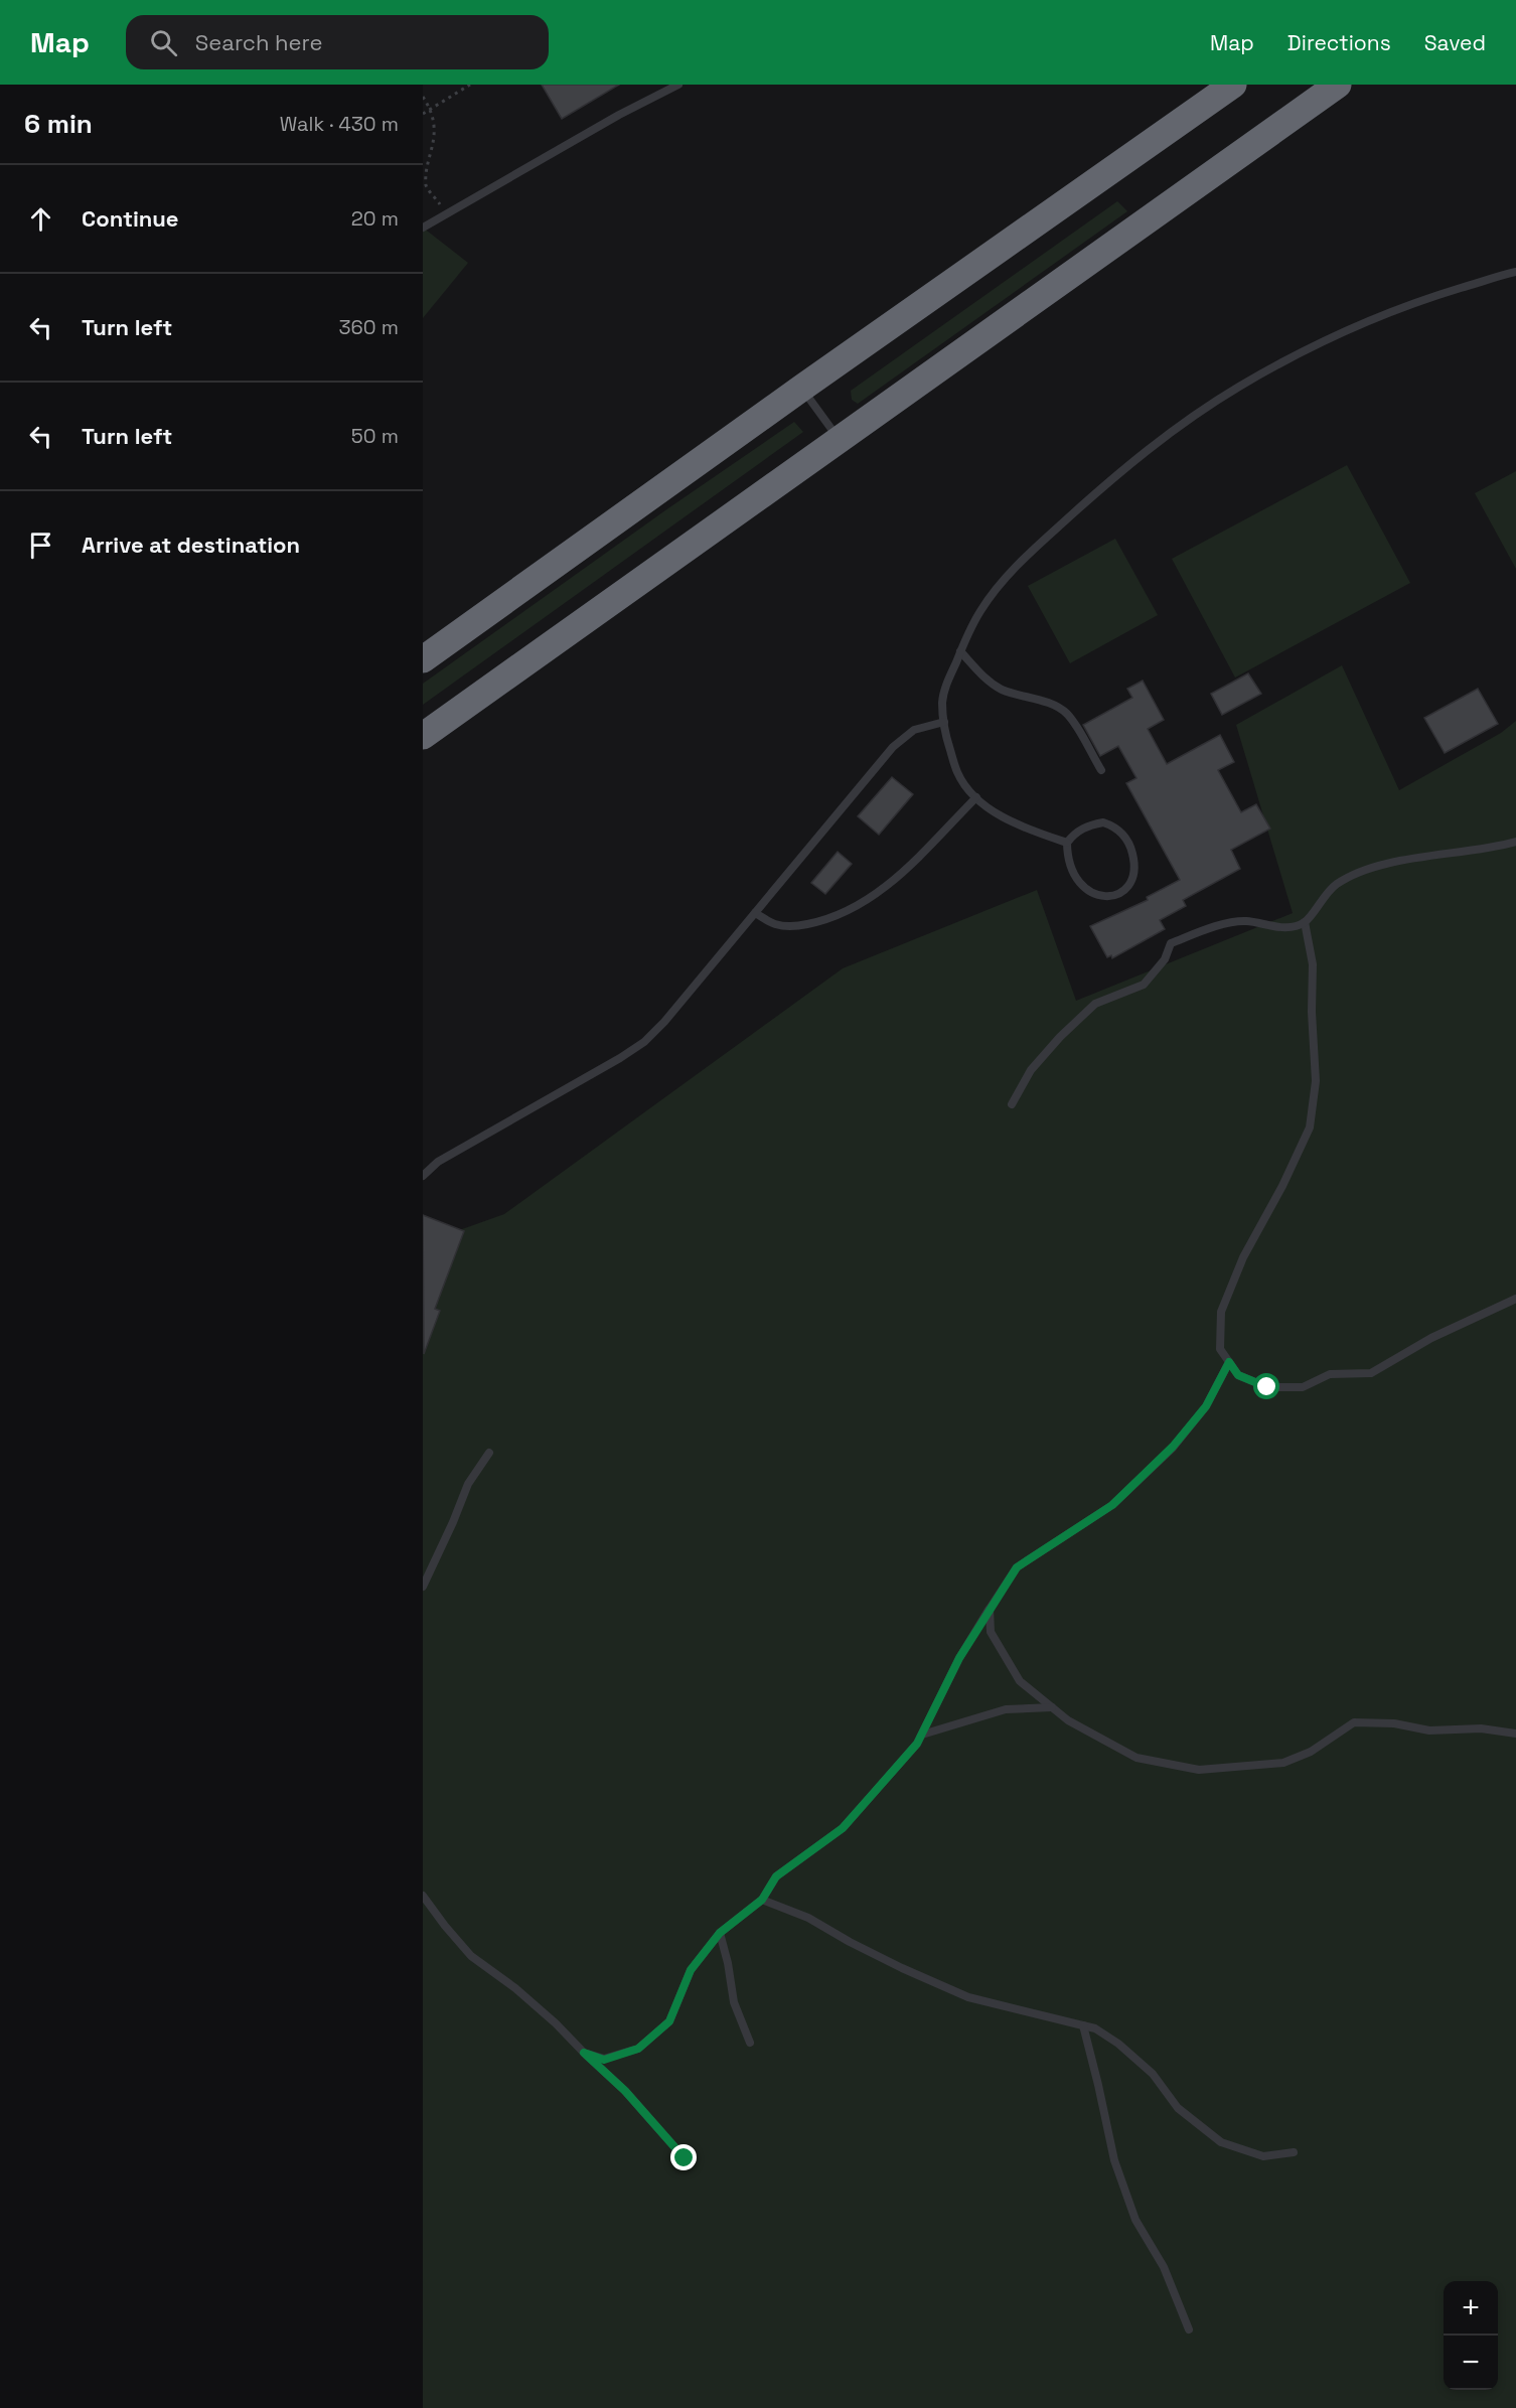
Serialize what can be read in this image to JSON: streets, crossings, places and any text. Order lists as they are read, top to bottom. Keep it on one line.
{"page":{"header":"Map","search":"Search here","nav":["Map","Directions","Saved"],"heading":["6 min","Walk · 430 m"],"list":[["Continue","20 m"],["Turn left","360 m"],["Turn left","50 m"],"Arrive at destination"],"map_buttons":["+","−"]}}
